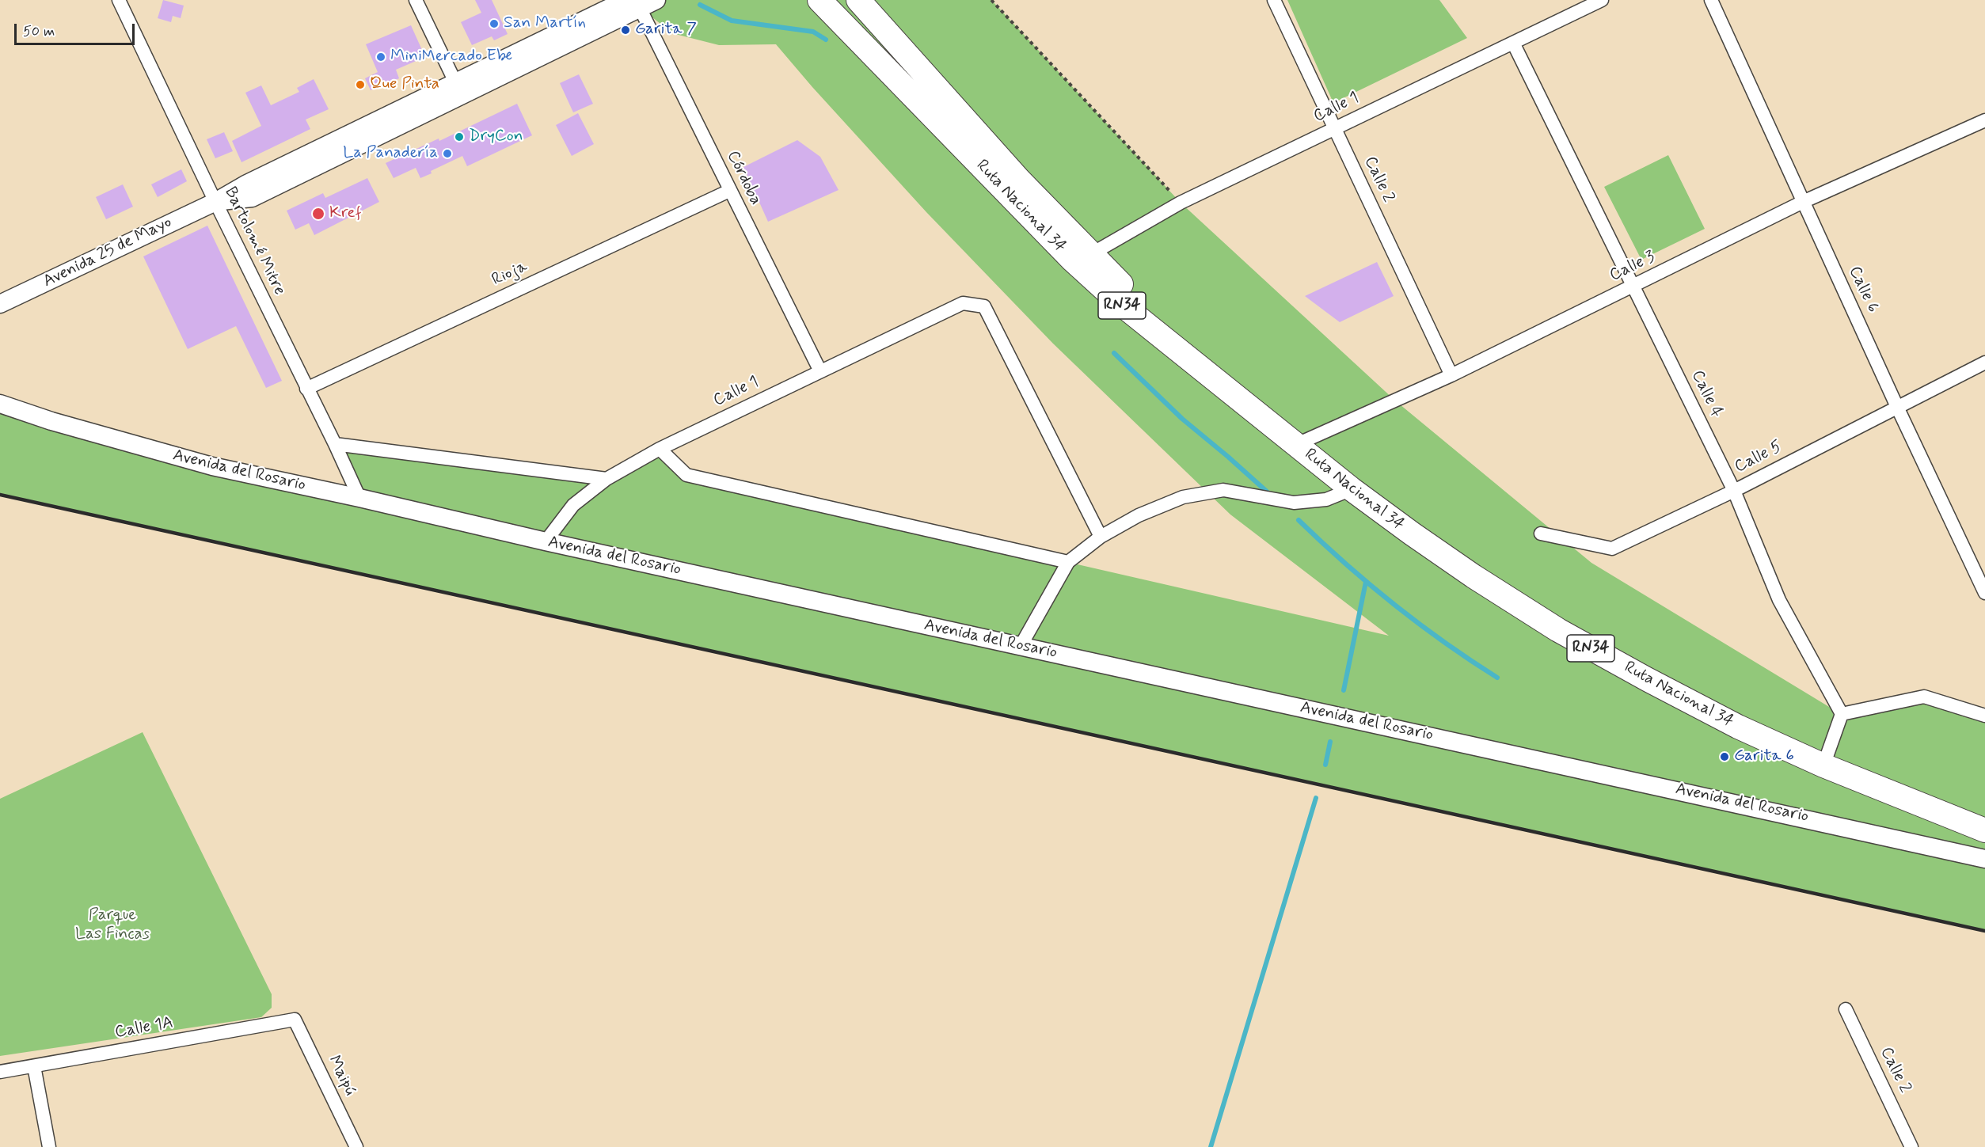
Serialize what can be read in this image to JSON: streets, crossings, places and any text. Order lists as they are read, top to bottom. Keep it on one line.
{"streets":{"highway":["Ruta Nacional 34","RN34"],"main road":["Avenida 25 de Mayo","Avenida del Rosario"],"street":["Calle 1","Córdoba","Calle 2","Bartolomé Mitre","Calle 3","Rioja","Calle 6","Calle 4","Calle 5","Calle 1A","Maipú"]},"crossings":[["Calle 1","Córdoba"],["Calle 1","Calle 2"],["Calle 1","Ruta Nacional 34"],["Calle 1","Calle 4"],["Calle 1","Avenida del Rosario"],["Córdoba","Avenida 25 de Mayo"],["Córdoba","Rioja"],["Calle 2","Calle 3"],["Ruta Nacional 34","Calle 3"],["Ruta Nacional 34","RN34"],["Bartolomé Mitre","Avenida 25 de Mayo"],["Bartolomé Mitre","Rioja"],["Bartolomé Mitre","Avenida del Rosario"],["Calle 3","Calle 6"],["Calle 3","Calle 4"],["Calle 6","Calle 5"],["Calle 4","Calle 5"],["Calle 1A","Maipú"]],"parks":["Parque Las Fincas"],"places":["San Martín","Garita 7","MiniMercado Ebe","Que Pinta","DryCon","La Panadería","Kref","Garita 6"],"scale_bar":"50 m"}
